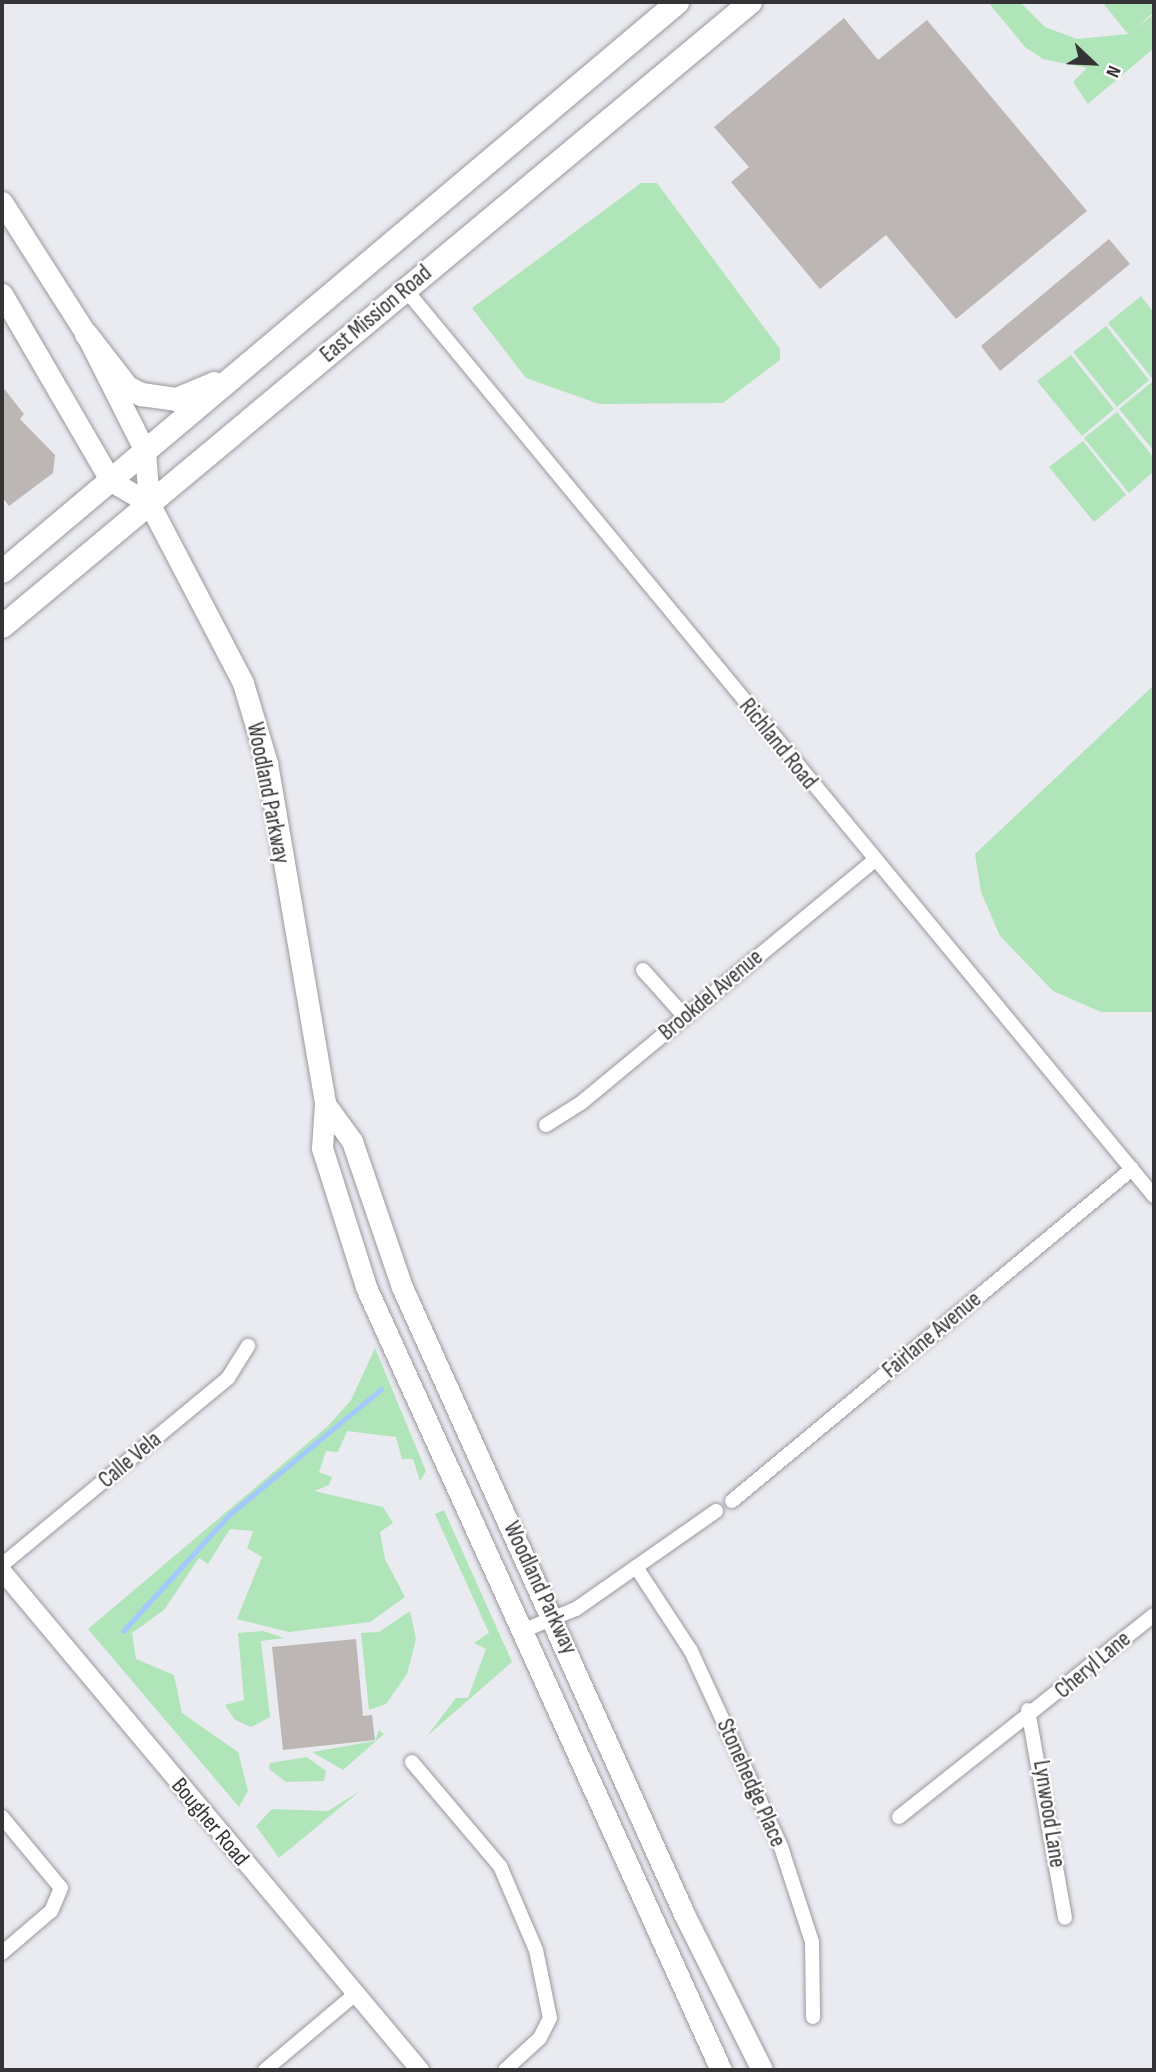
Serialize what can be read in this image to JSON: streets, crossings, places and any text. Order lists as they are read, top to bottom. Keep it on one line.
{"streets":{"main road":["East Mission Road","Woodland Parkway"],"street":["Richland Road","Brookdel Avenue","Fairlane Avenue","Calle Vela","Cheryl Lane","Stonehedge Place","Lynwood Lane","Bougher Road"]},"crossings":[["East Mission Road","Richland Road"],["East Mission Road","Woodland Parkway"],["Richland Road","Brookdel Avenue"],["Richland Road","Fairlane Avenue"],["Cheryl Lane","Lynwood Lane"]],"north":"bottom right"}
